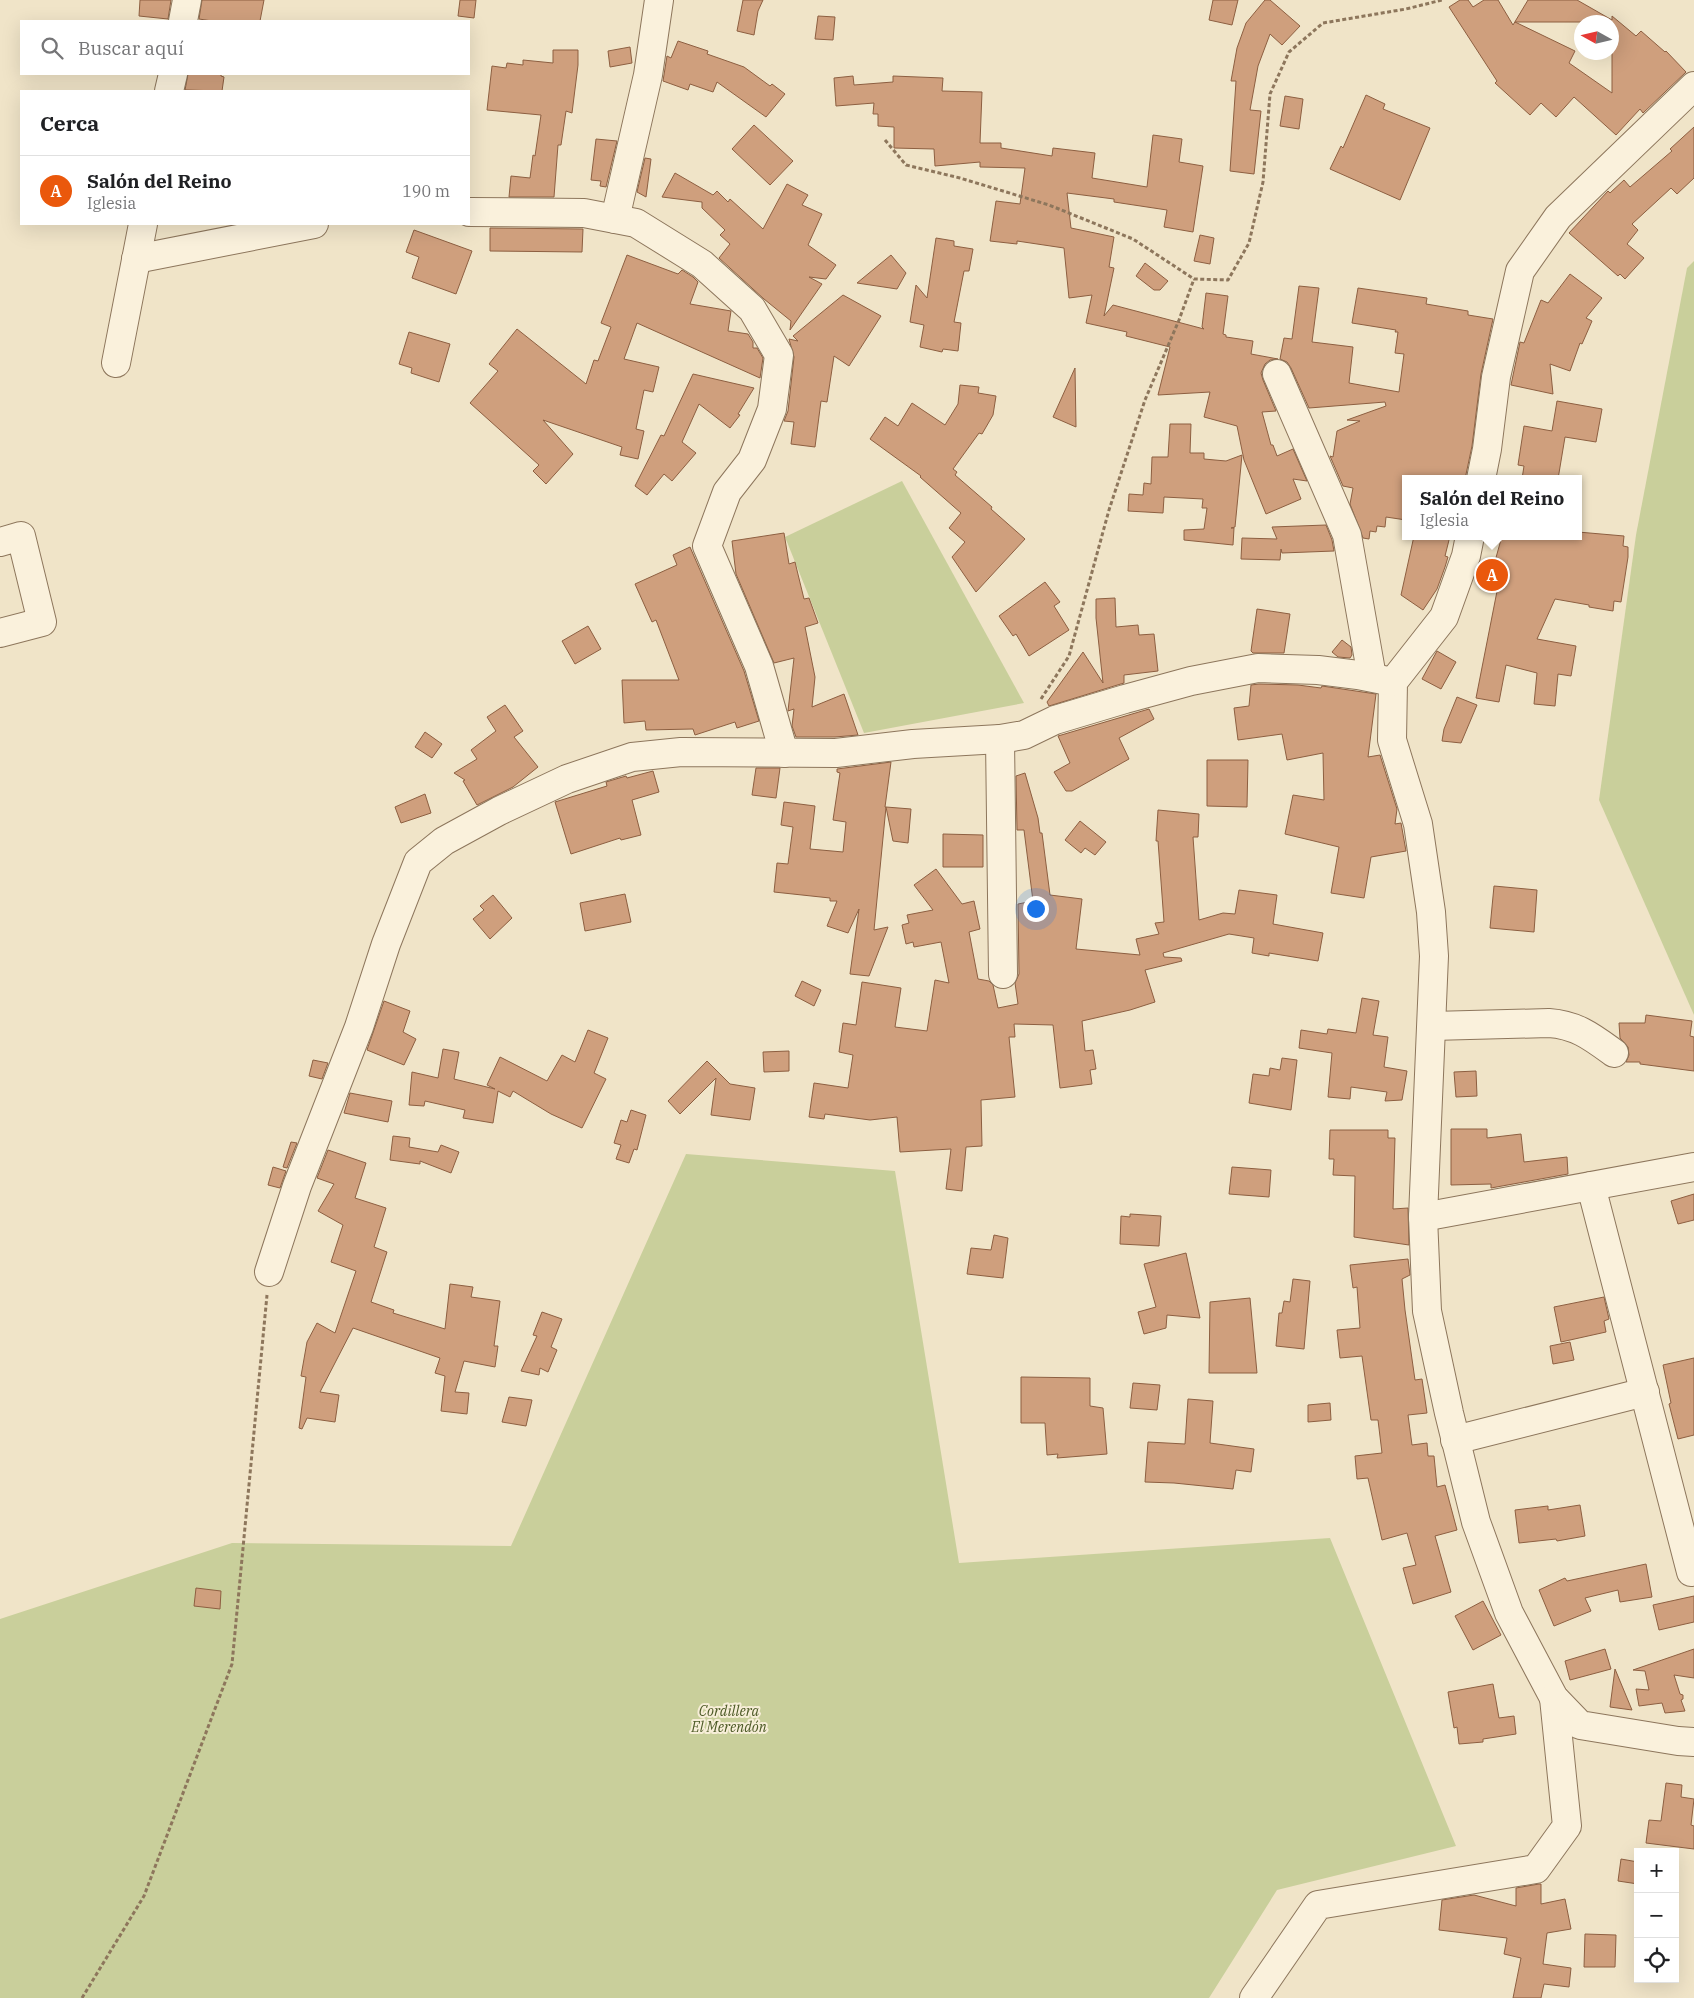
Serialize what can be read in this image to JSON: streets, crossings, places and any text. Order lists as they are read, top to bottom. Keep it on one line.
{"parks":["Cordillera El Merendón"],"north":"left","page":{"search":"Buscar aquí","heading":"Cerca","list":[{"mark":"A","name":"Salón del Reino","note":"Iglesia","value":"190 m"}],"popup":["Salón del Reino","Iglesia"],"pins":"A","map_buttons":["+","−"]}}
